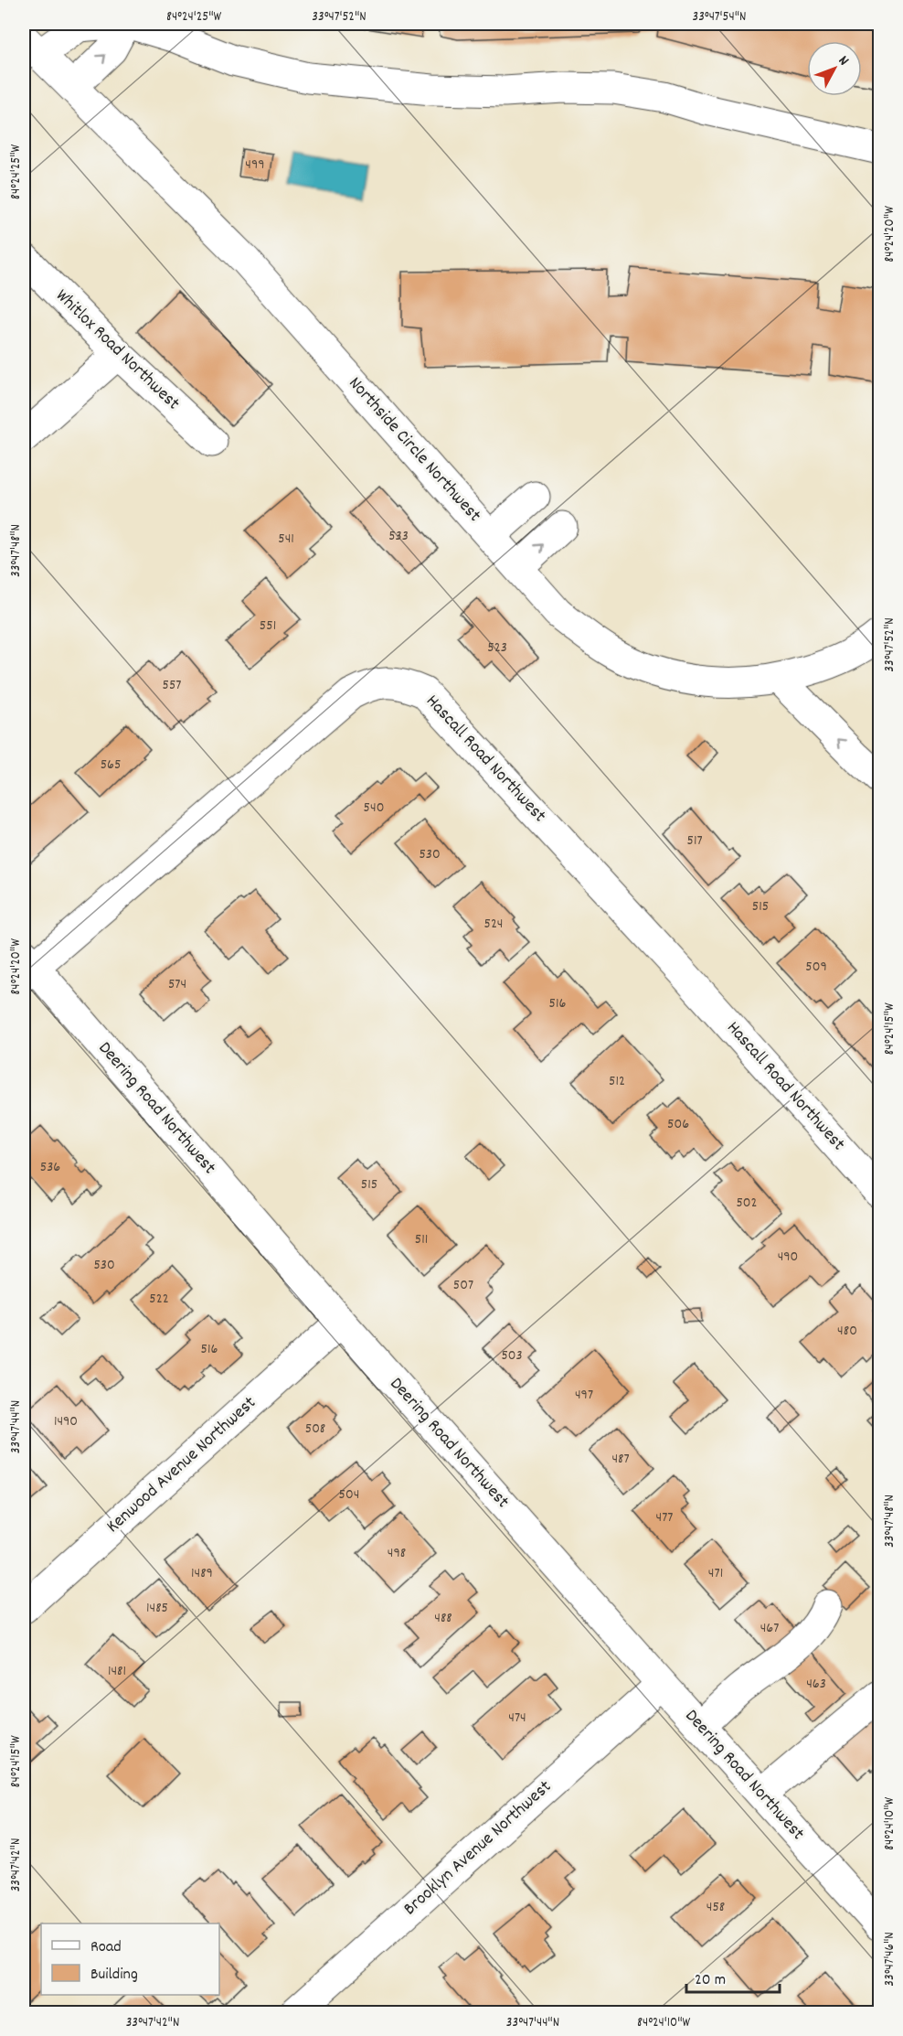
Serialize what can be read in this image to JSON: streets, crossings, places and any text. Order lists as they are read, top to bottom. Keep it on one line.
{"streets":{"street":["Whitlox Road Northwest","Northside Circle Northwest","Hascall Road Northwest","Deering Road Northwest","Kenwood Avenue Northwest","Brooklyn Avenue Northwest"]},"crossings":[["Hascall Road Northwest","Deering Road Northwest"],["Deering Road Northwest","Kenwood Avenue Northwest"],["Deering Road Northwest","Brooklyn Avenue Northwest"]],"house_numbers":["499","533","541","551","523","557","565","540","517","530","515","524","509","574","516","512","506","536","515","502","511","490","530","507","522","480","516","503","497","1490","508","487","504","477","498","1489","471","1485","488","467","1481","463","474","458"],"legend":["Road","Building"],"scale_bar":"20 m","north":"top right","coordinates":["84°24'25\"W","33°47'52\"N","33°47'54\"N","84°24'20\"W","33°47'48\"N","84°24'15\"W","33°47'44\"N","84°24'10\"W","33°47'42\"N","33°47'46\"N"]}
